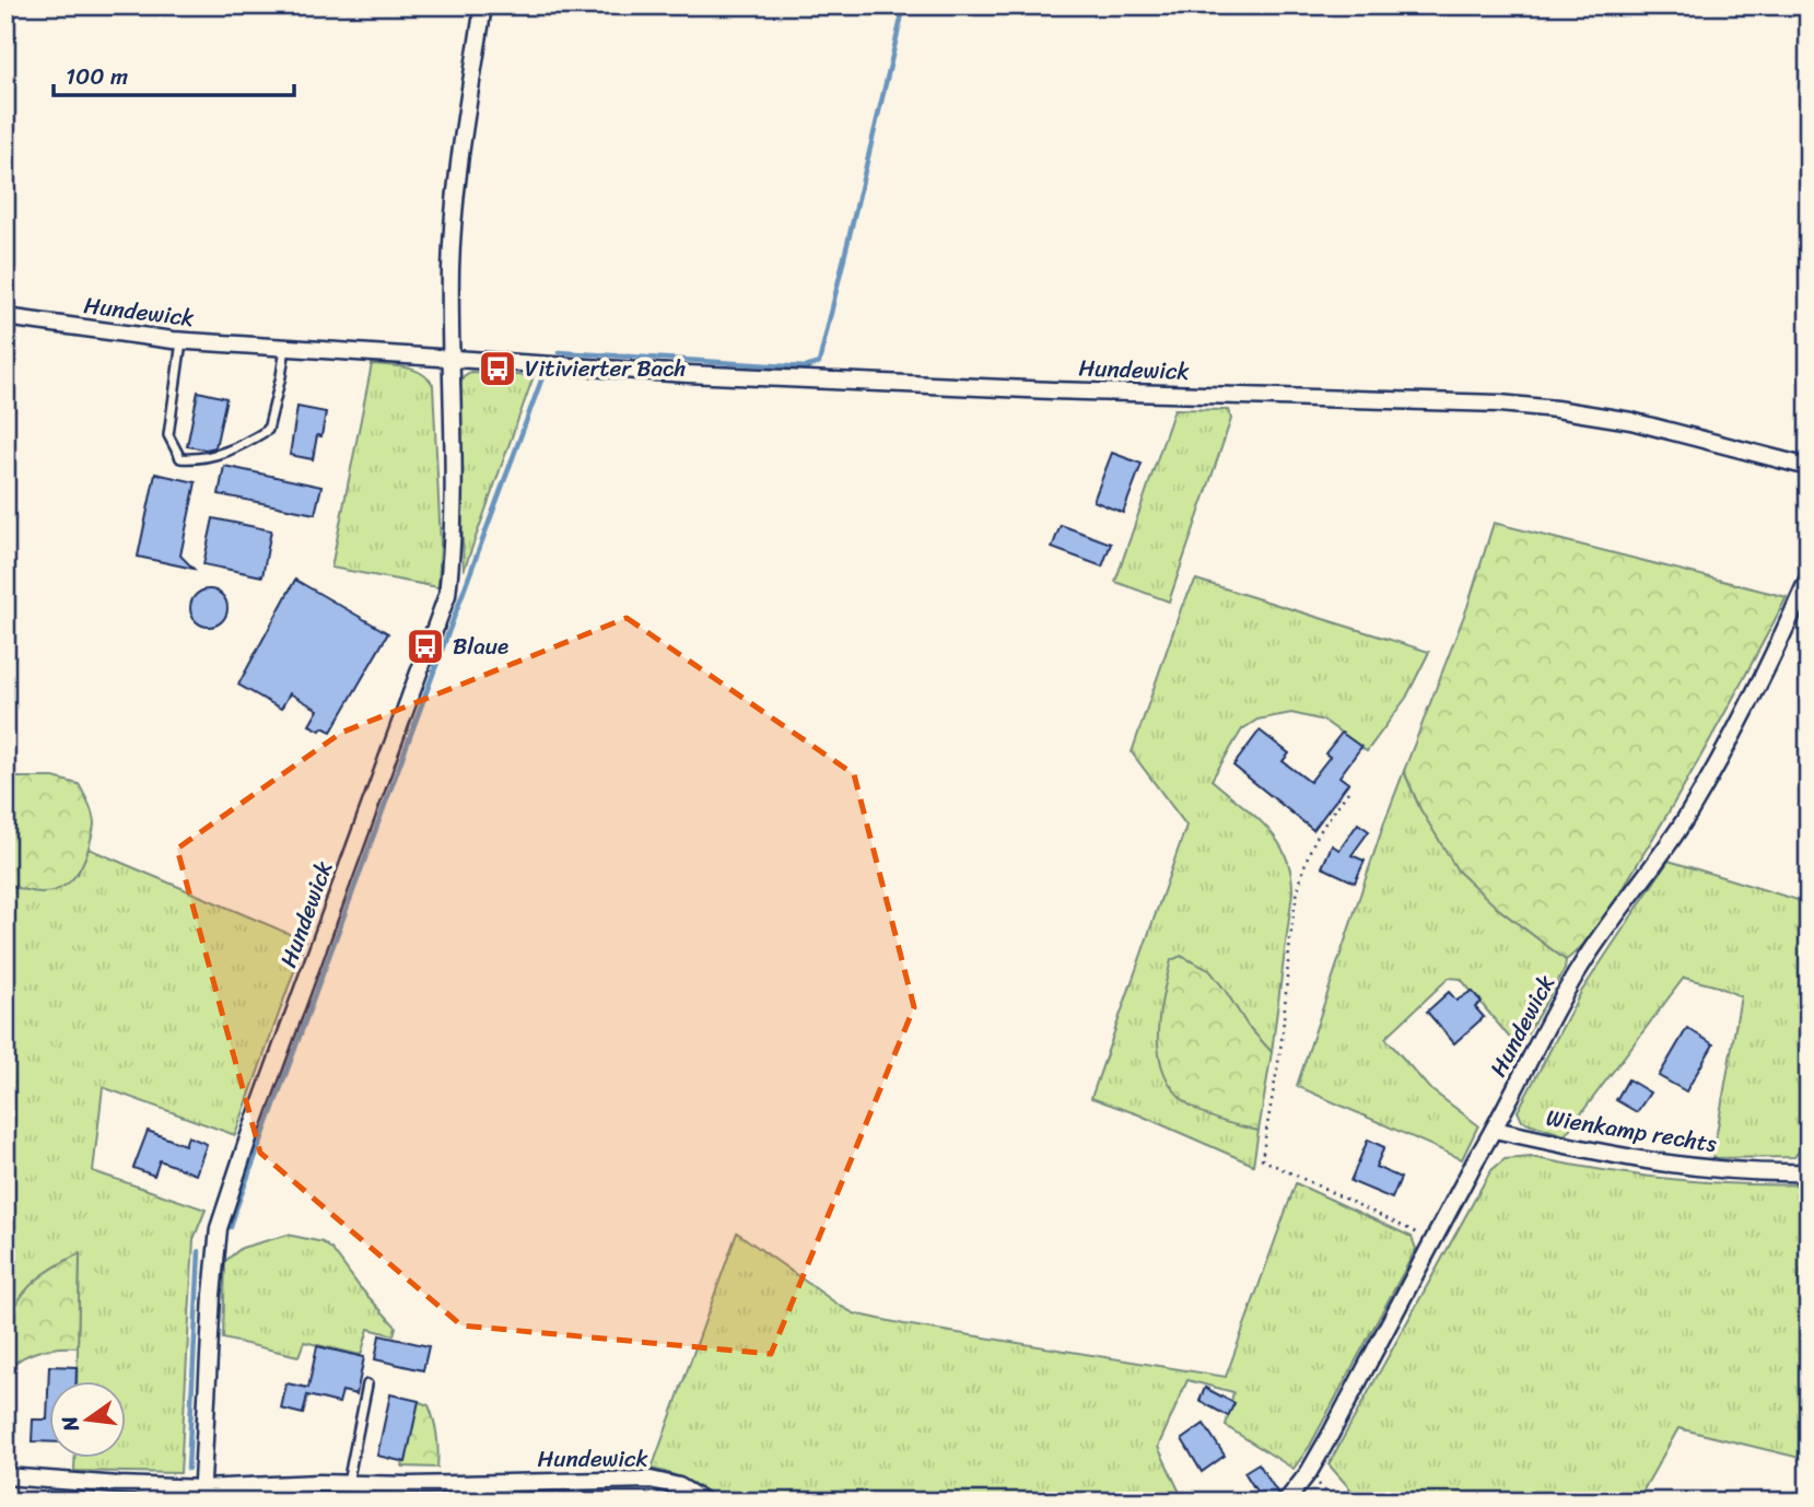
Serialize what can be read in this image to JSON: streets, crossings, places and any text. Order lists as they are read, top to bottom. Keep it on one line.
{"streets":{"street":["Hundewick","Wienkamp rechts"]},"crossings":[["Hundewick","Wienkamp rechts"]],"places":{"bus stop":["Vitivierter Bach","Blaue"]},"scale_bar":"100 m","north":"left"}
